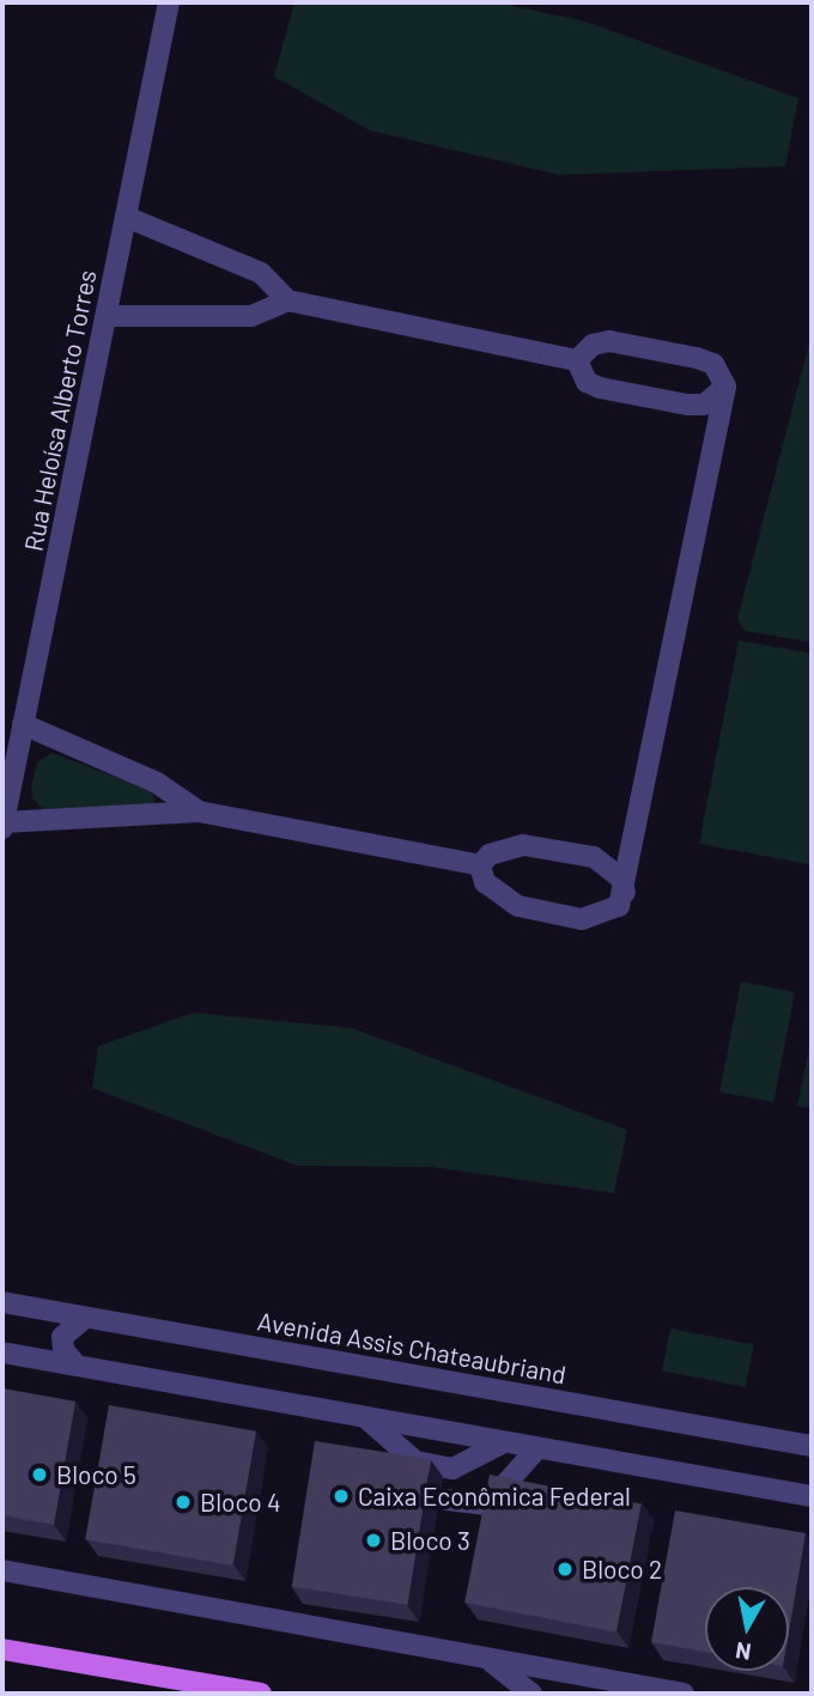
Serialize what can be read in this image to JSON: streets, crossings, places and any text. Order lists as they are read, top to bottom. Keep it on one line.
{"streets":{"street":["Rua Heloísa Alberto Torres","Avenida Assis Chateaubriand"]},"places":["Bloco 5","Caixa Econômica Federal","Bloco 4","Bloco 3","Bloco 2"],"north":"bottom"}
